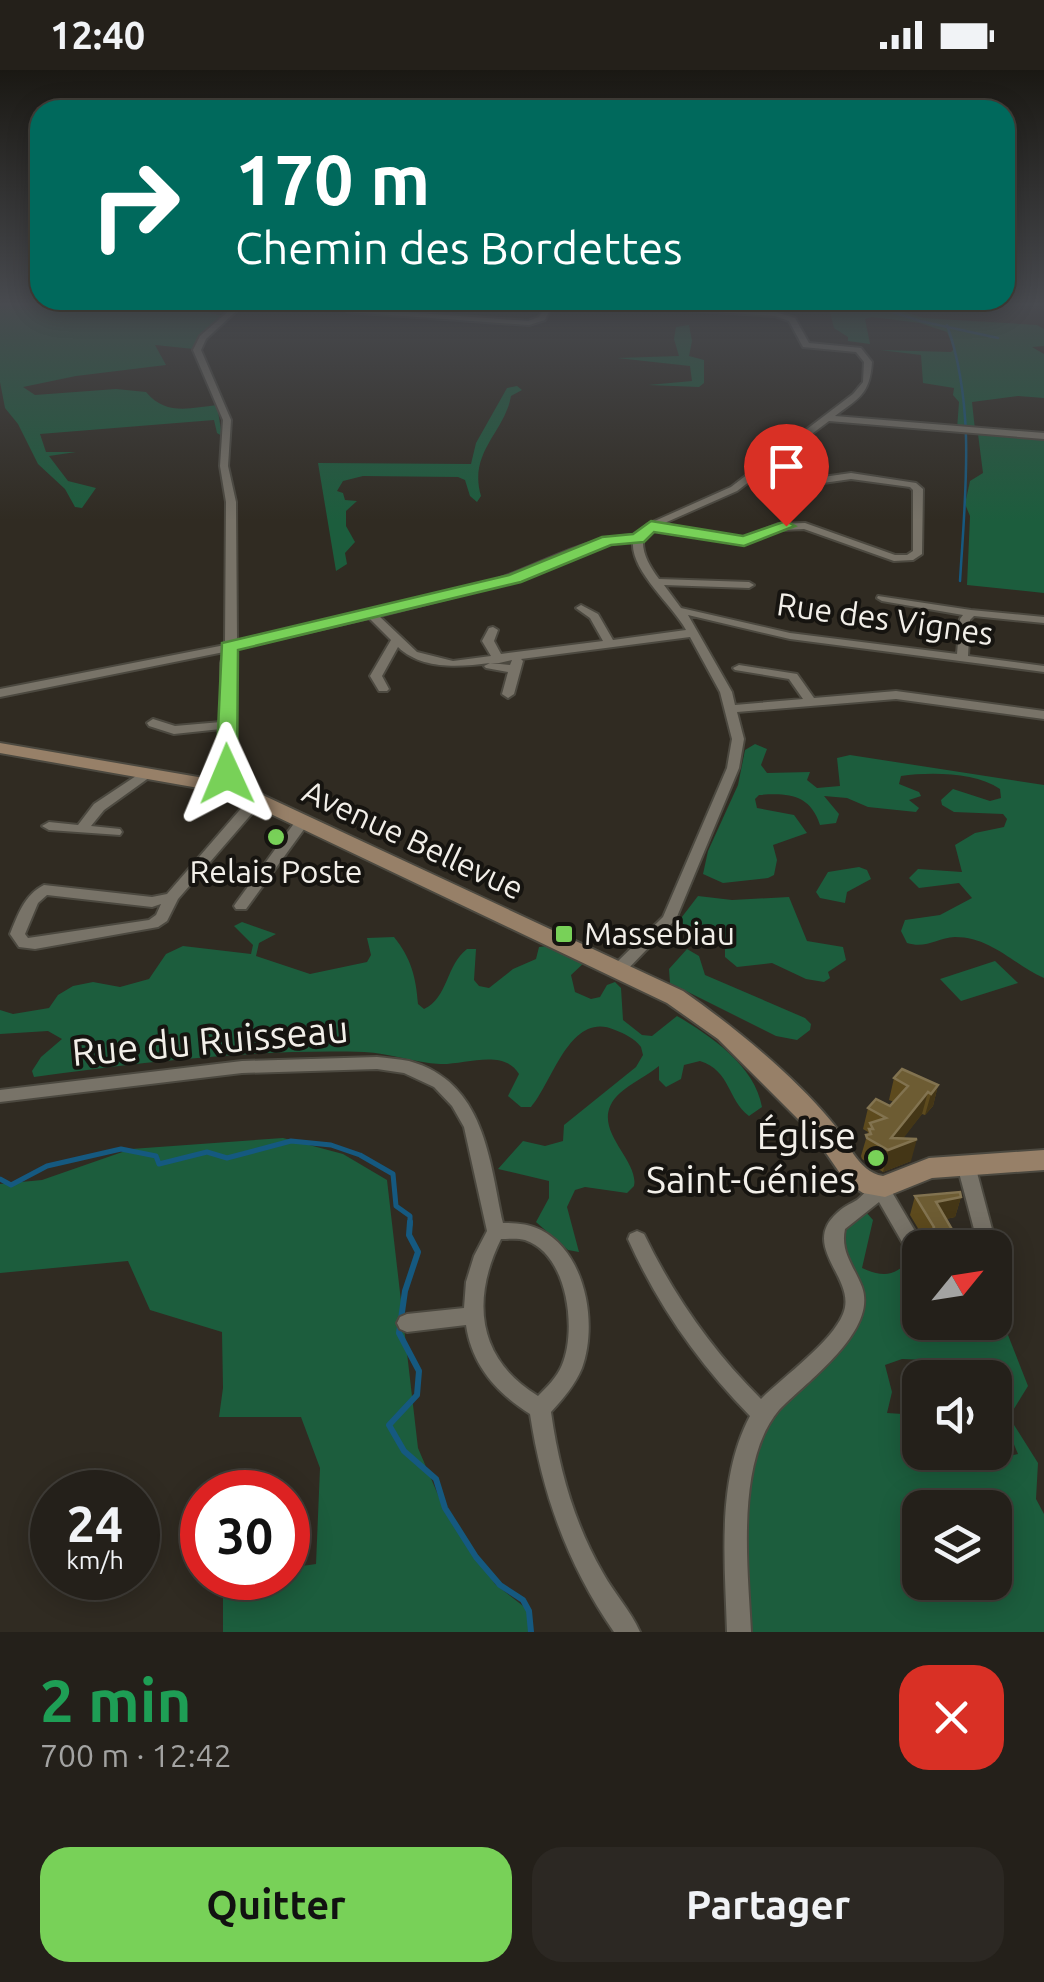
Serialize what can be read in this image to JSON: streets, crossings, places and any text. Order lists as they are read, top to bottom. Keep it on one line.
{"streets":{"main road":["Avenue Bellevue"],"street":["Rue des Vignes","Rue du Ruisseau"]},"places":{"other":["Relais Poste","Église Saint-Génies"],"transit":["Massebiau"]},"north":"top right","page":{"status":"12:40","turn":["170 m","Chemin des Bordettes"],"speed":"24 km/h","limit":"30","heading":["2 min","700 m · 12:42"],"buttons":["Quitter","Partager"]}}
